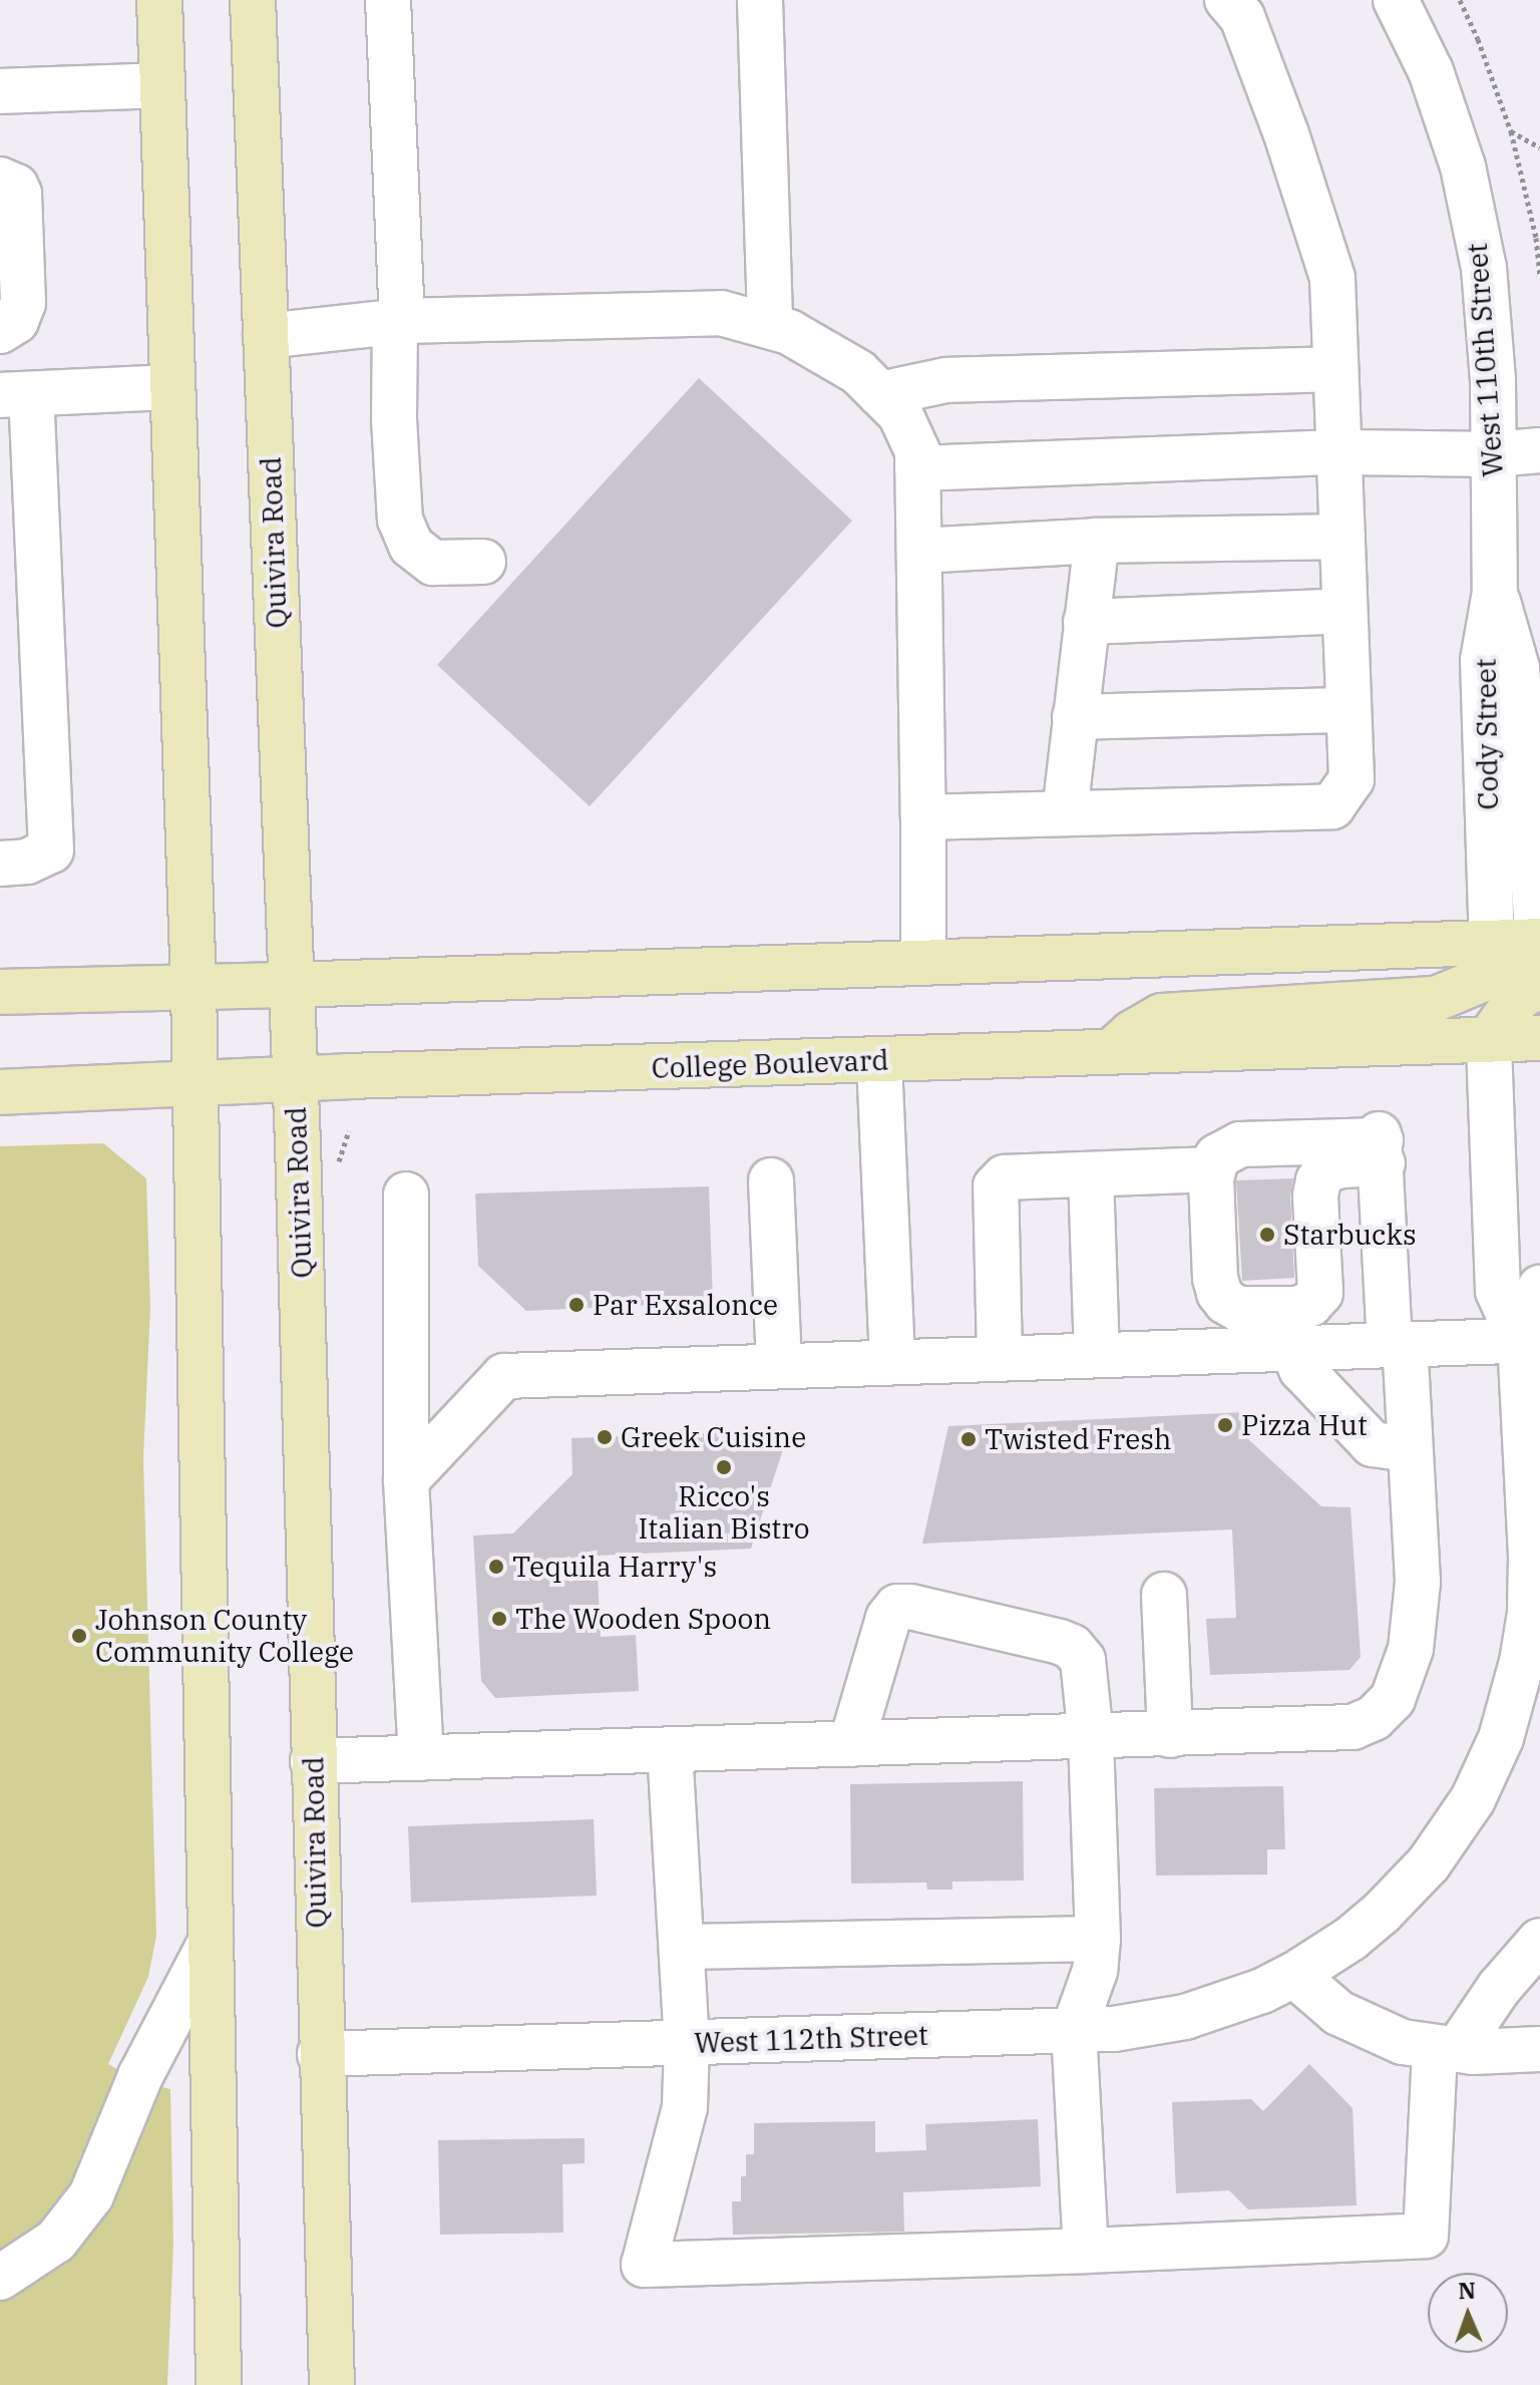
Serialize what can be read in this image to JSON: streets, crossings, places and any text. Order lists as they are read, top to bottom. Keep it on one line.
{"streets":{"main road":["Quivira Road","College Boulevard"],"street":["West 110th Street","Cody Street","West 112th Street"]},"crossings":[["West 110th Street","Cody Street"],["Quivira Road","College Boulevard"],["Quivira Road","West 112th Street"],["College Boulevard","West 112th Street"]],"places":["Starbucks","Par Exsalonce","Pizza Hut","Greek Cuisine","Twisted Fresh","Ricco's Italian Bistro","Tequila Harry's","The Wooden Spoon","Johnson County Community College"],"north":"top"}
